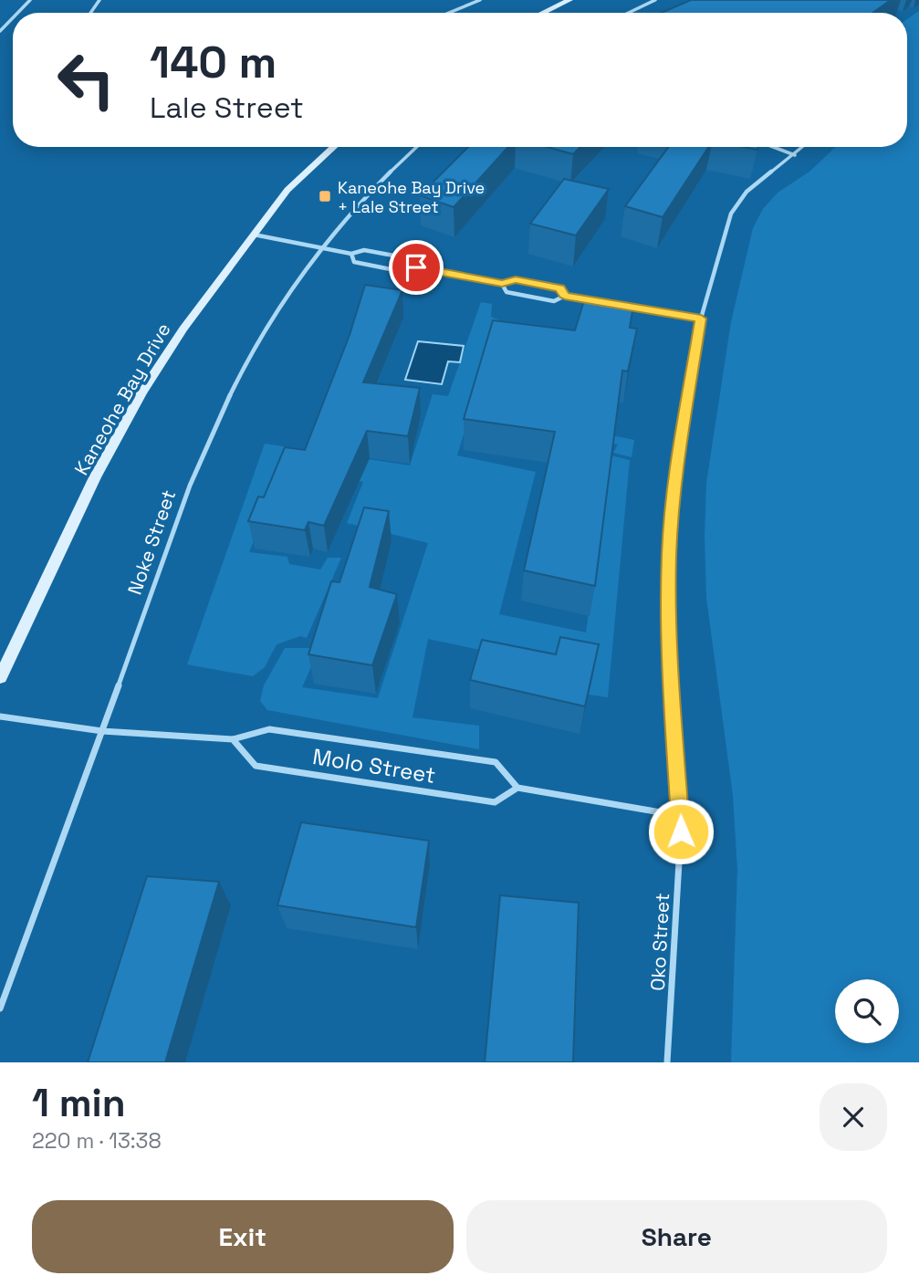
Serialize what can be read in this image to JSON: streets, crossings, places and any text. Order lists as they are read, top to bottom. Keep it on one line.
{"streets":{"main road":["Kaneohe Bay Drive"],"lane":["Noke Street","Molo Street","Oko Street"]},"crossings":[["Noke Street","Molo Street"]],"places":{"transit":["Kaneohe Bay Drive + Lale Street"]},"page":{"turn":["140 m","Lale Street"],"heading":["1 min","220 m · 13:38"],"buttons":["Exit","Share"]}}
